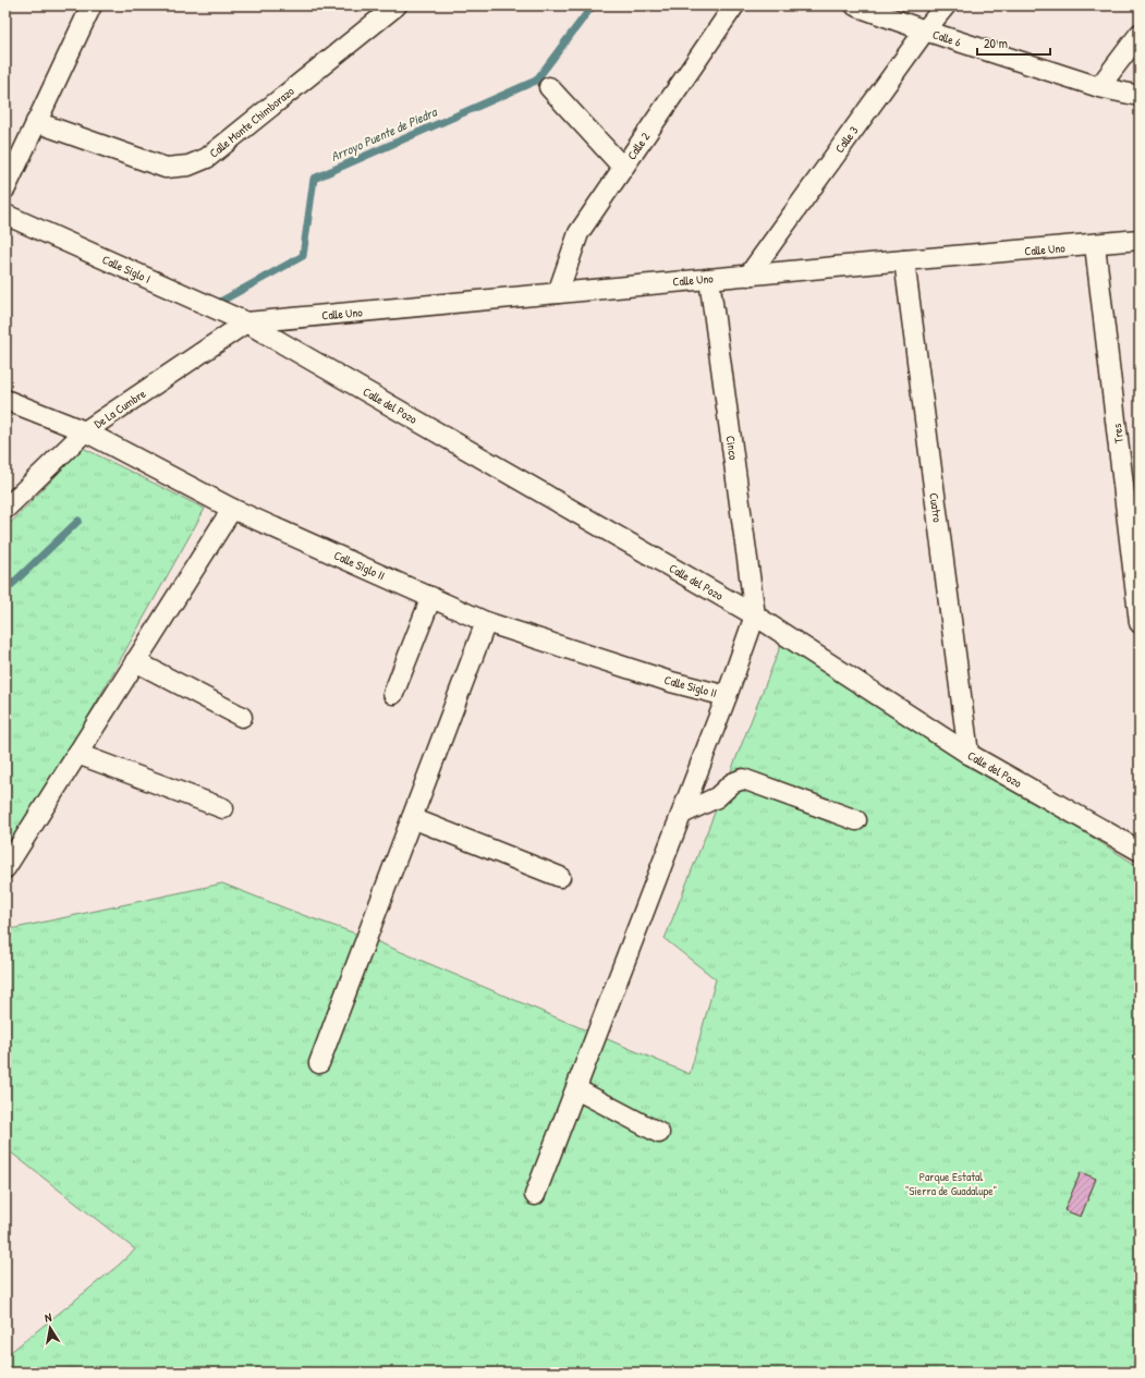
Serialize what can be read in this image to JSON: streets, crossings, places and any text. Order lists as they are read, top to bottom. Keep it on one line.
{"streets":{"street":["Calle 6","Calle Monte Chimborazo","Calle 3","Calle 2","Calle Uno","Calle Siglo I","Calle del Pozo","De La Cumbre","Tres","Cinco","Cuatro","Calle Siglo II"]},"crossings":[["Calle 6","Calle 3"],["Calle 3","Calle Uno"],["Calle 2","Calle Uno"],["Calle Uno","Calle Siglo I"],["Calle Uno","Calle del Pozo"],["Calle Uno","De La Cumbre"],["Calle Uno","Tres"],["Calle Uno","Cinco"],["Calle Uno","Cuatro"],["Calle Siglo I","Calle del Pozo"],["Calle Siglo I","De La Cumbre"],["Calle del Pozo","De La Cumbre"],["Calle del Pozo","Cinco"],["Calle del Pozo","Cuatro"],["De La Cumbre","Calle Siglo II"]],"water":["Arroyo Puente de Piedra"],"parks":["Parque Estatal \"Sierra de Guadalupe\""],"scale_bar":"20 m","north":"top"}
